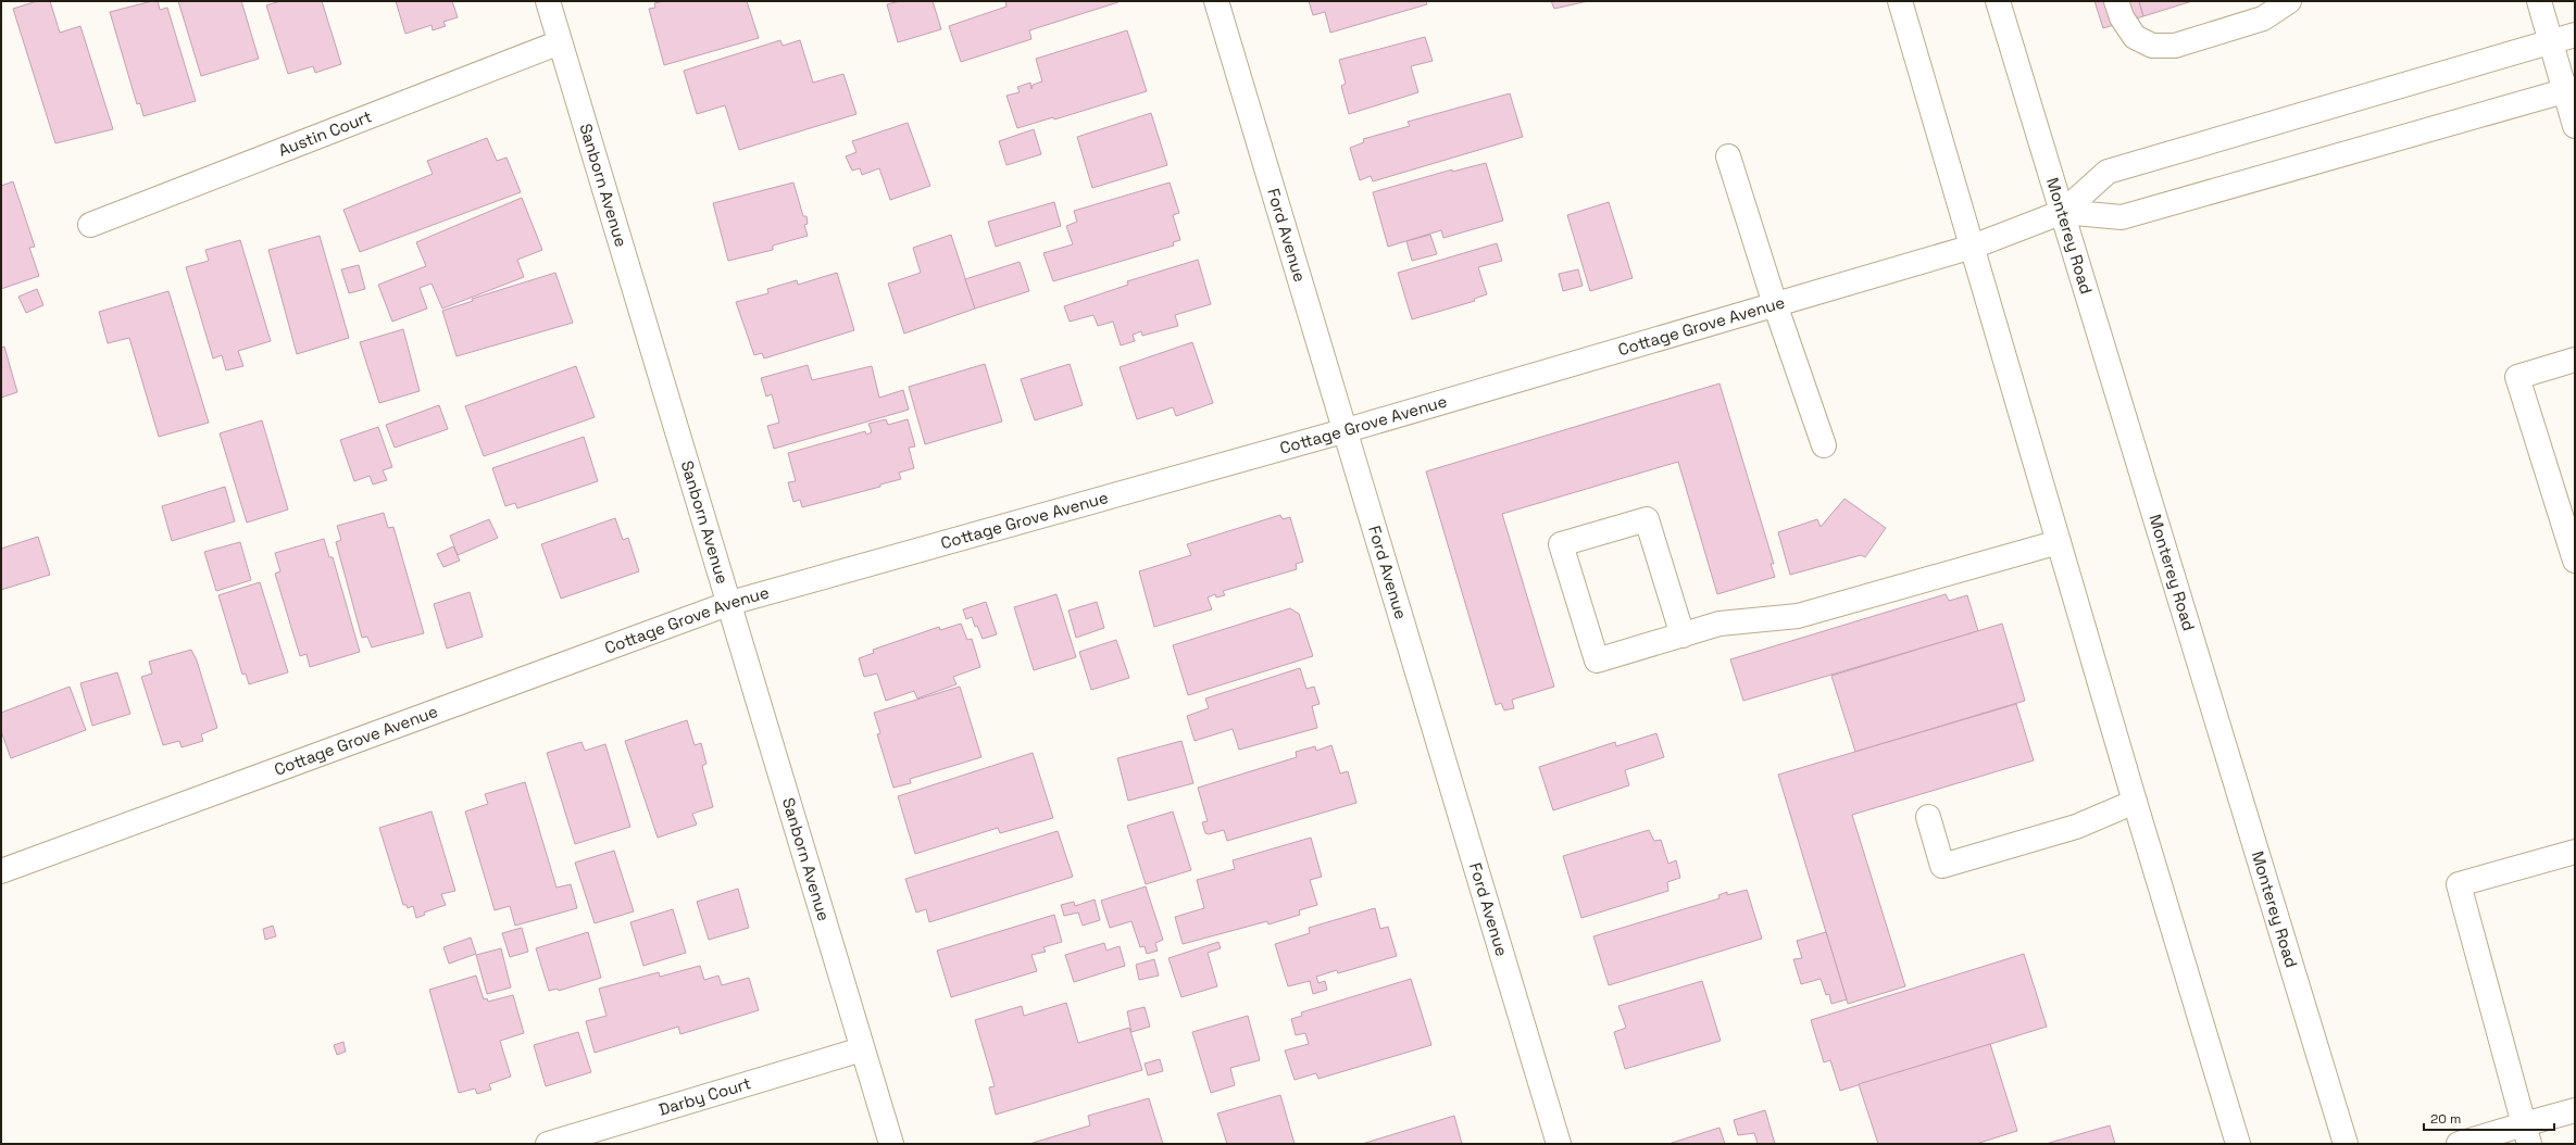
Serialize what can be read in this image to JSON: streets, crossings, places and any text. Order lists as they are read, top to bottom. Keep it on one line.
{"streets":{"street":["Austin Court","Sanborn Avenue","Ford Avenue","Monterey Road","Cottage Grove Avenue","Darby Court"]},"crossings":[["Austin Court","Sanborn Avenue"],["Sanborn Avenue","Cottage Grove Avenue"],["Sanborn Avenue","Darby Court"],["Ford Avenue","Cottage Grove Avenue"],["Monterey Road","Cottage Grove Avenue"]],"scale_bar":"20 m"}
